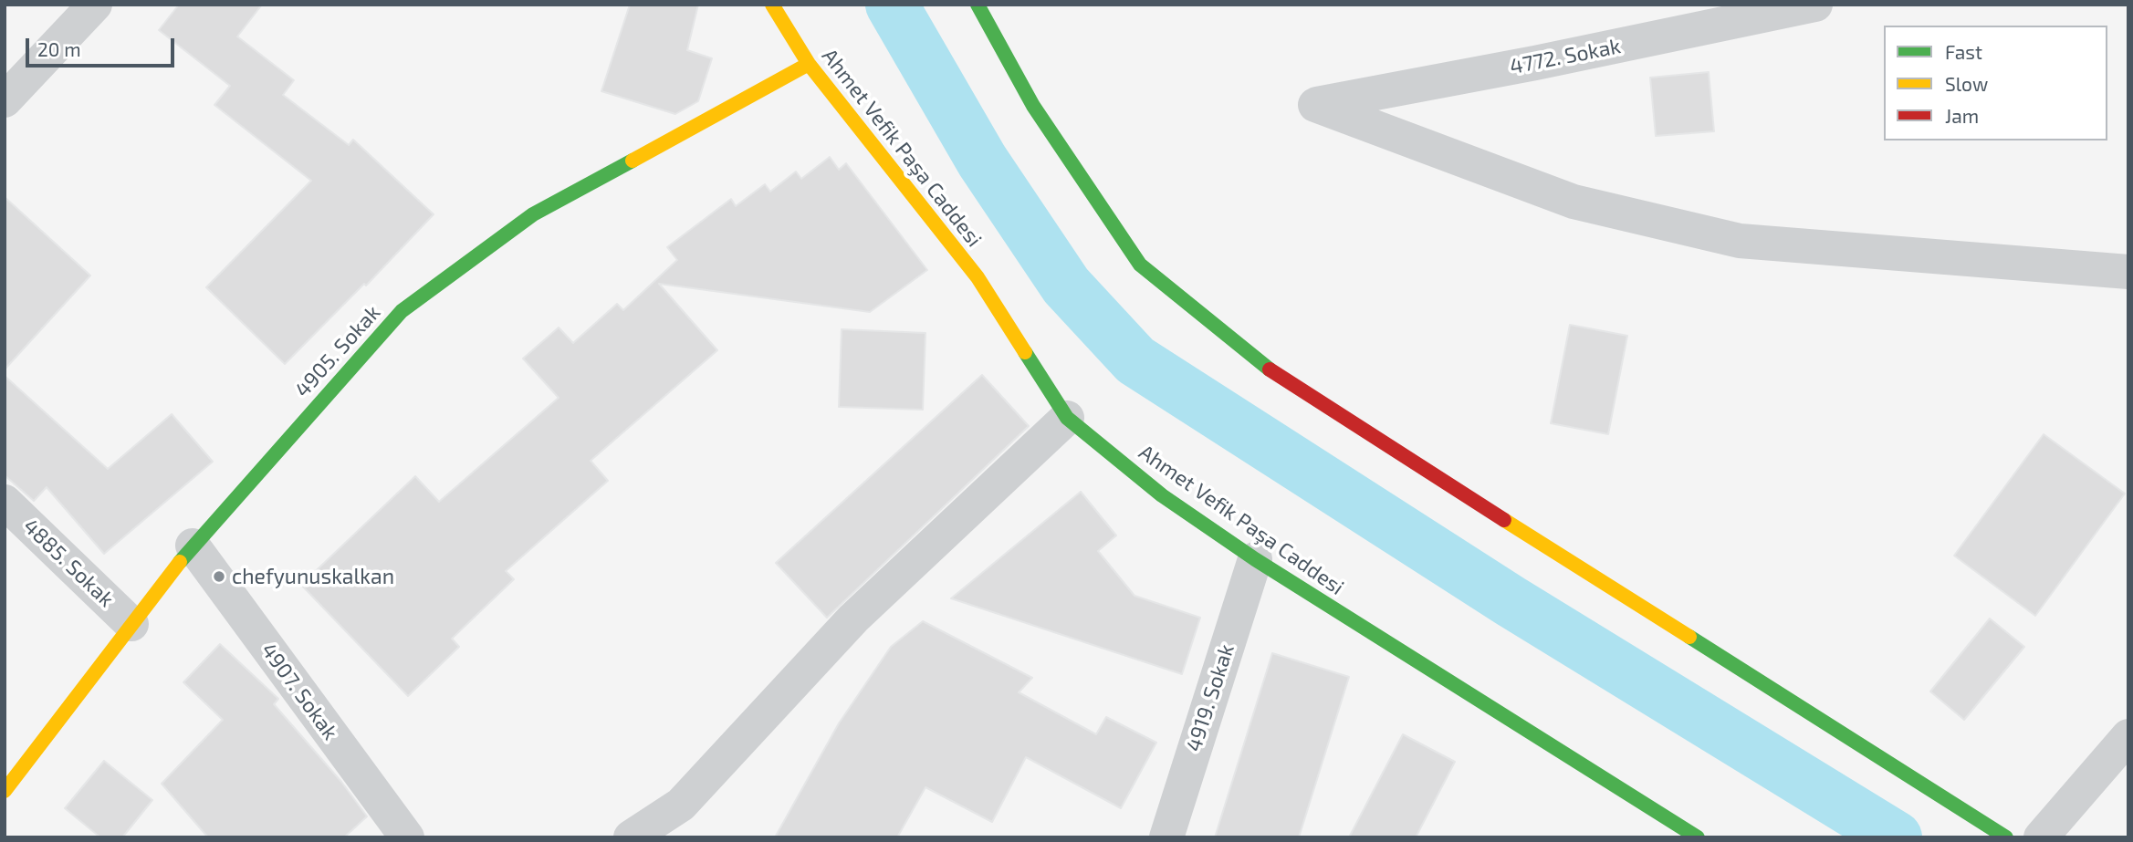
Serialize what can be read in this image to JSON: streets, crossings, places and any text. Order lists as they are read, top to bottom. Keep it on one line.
{"streets":{"street":["4772. Sokak","Ahmet Vefik Paşa Caddesi","4905. Sokak","4885. Sokak","4907. Sokak","4919. Sokak"]},"crossings":[["Ahmet Vefik Paşa Caddesi","4905. Sokak"],["Ahmet Vefik Paşa Caddesi","4919. Sokak"],["4905. Sokak","4885. Sokak"],["4905. Sokak","4907. Sokak"]],"places":["chefyunuskalkan"],"legend":["Fast","Slow","Jam"],"scale_bar":"20 m"}
